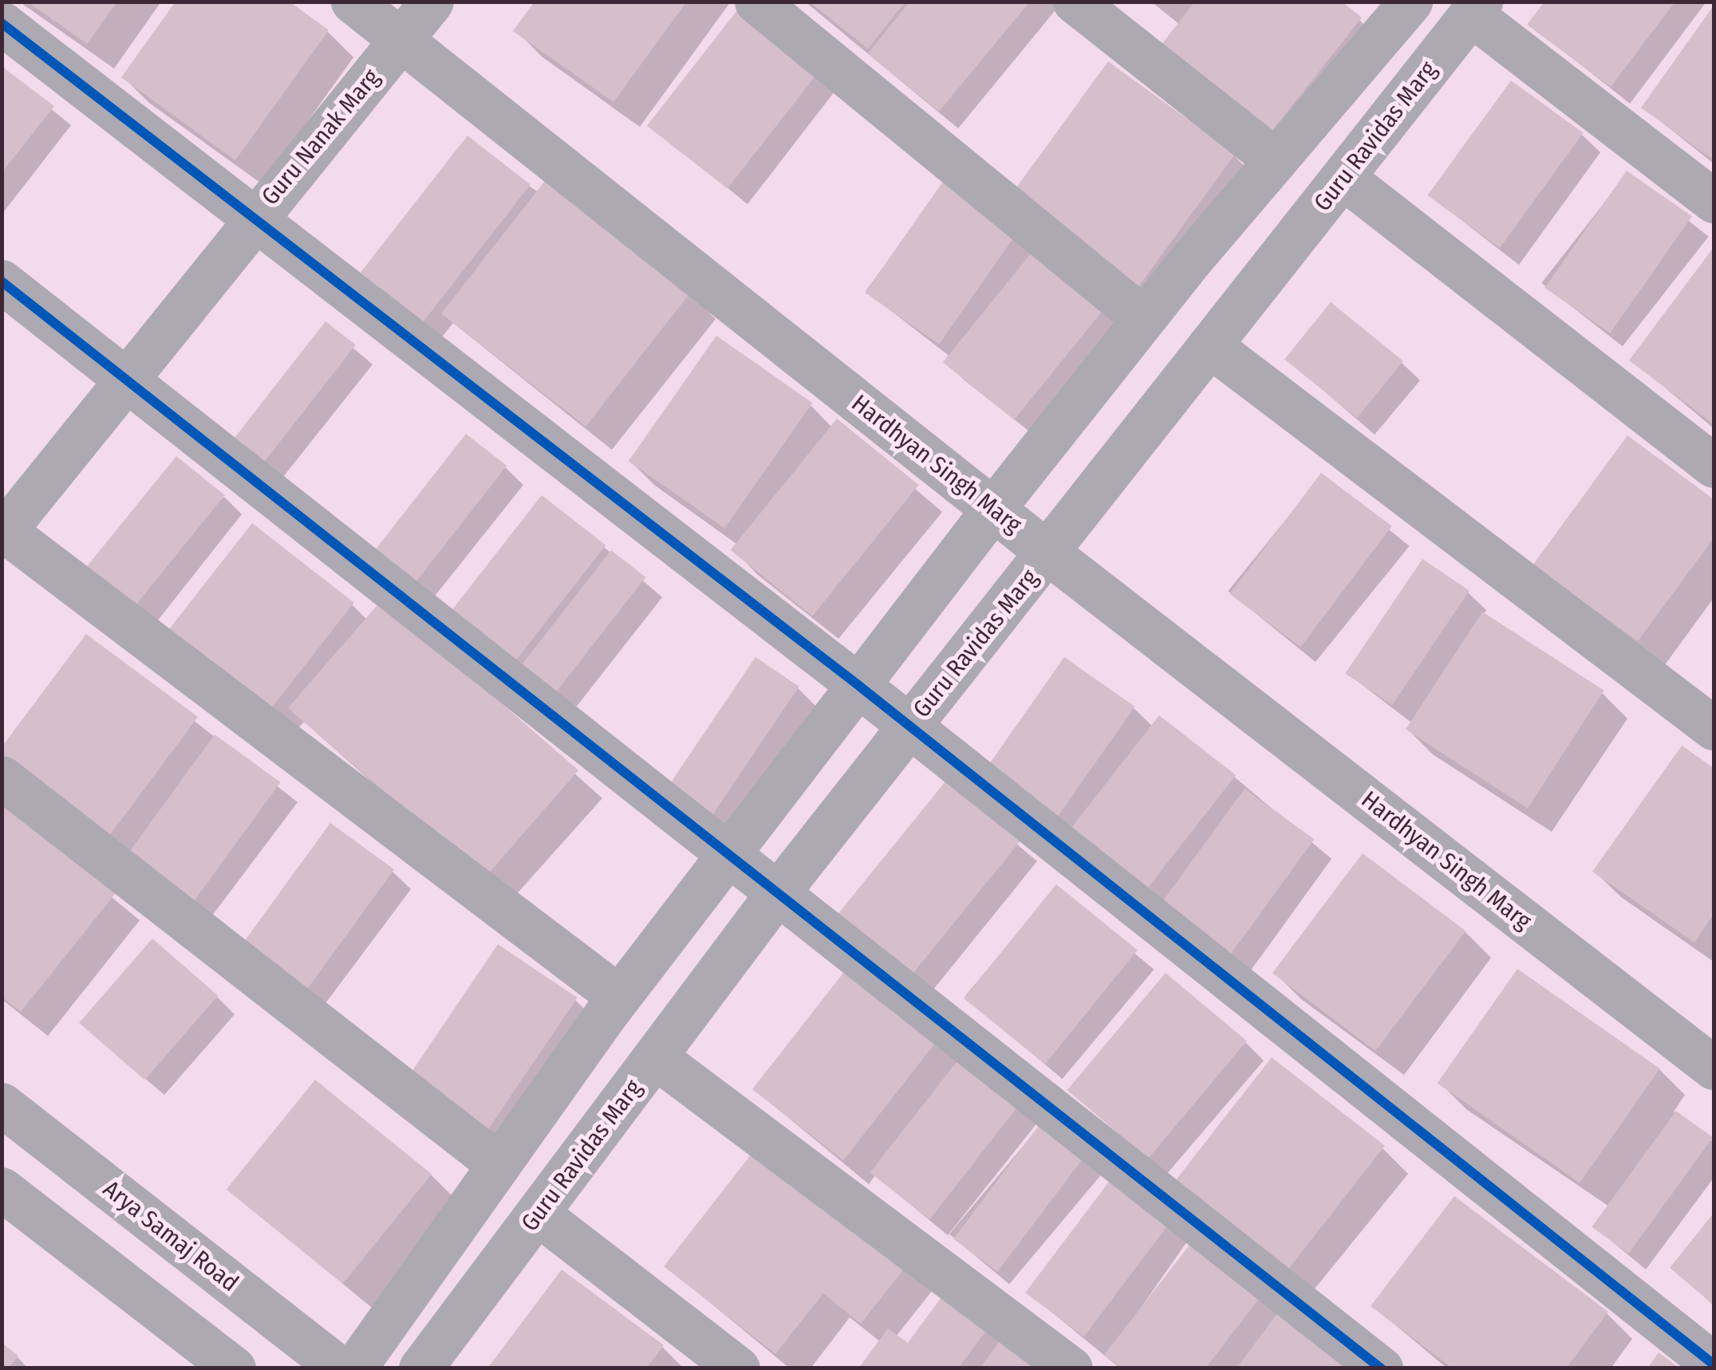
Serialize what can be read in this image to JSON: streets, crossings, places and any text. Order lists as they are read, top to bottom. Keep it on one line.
{"streets":{"street":["Guru Ravidas Marg","Guru Nanak Marg","Hardhyan Singh Marg","Arya Samaj Road"]},"crossings":[["Guru Ravidas Marg","Hardhyan Singh Marg"],["Guru Nanak Marg","Hardhyan Singh Marg"]]}
